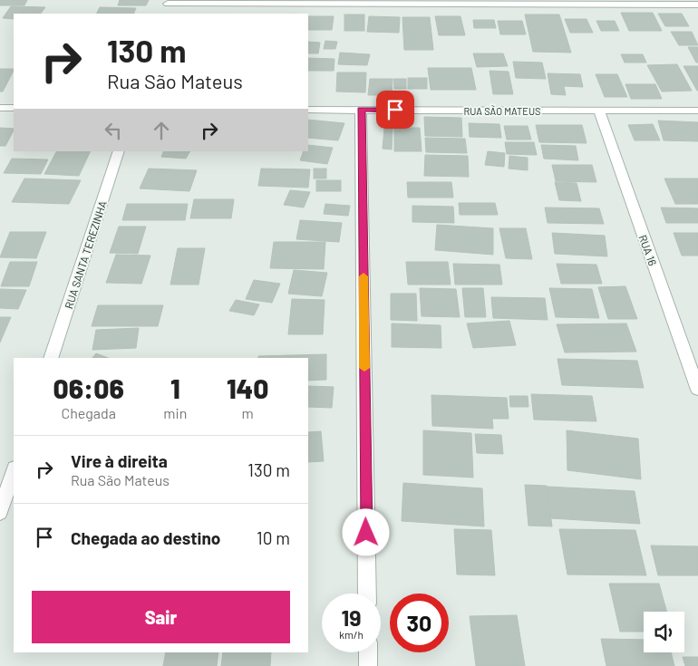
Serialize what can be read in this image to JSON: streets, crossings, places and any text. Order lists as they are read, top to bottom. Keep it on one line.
{"streets":{"street":["RUA SÃO MATEUS","RUA 16","RUA SANTA TEREZINHA"]},"crossings":[["RUA SÃO MATEUS","RUA 16"]],"page":{"turn":["130 m","Rua São Mateus"],"eta":["06:06","Chegada","1","min","140","m"],"list":[{"name":"Vire à direita","note":"Rua São Mateus","value":"130 m"},{"name":"Chegada ao destino","value":"10 m"}],"buttons":"Sair","speed":"19 km/h","limit":"30"}}
